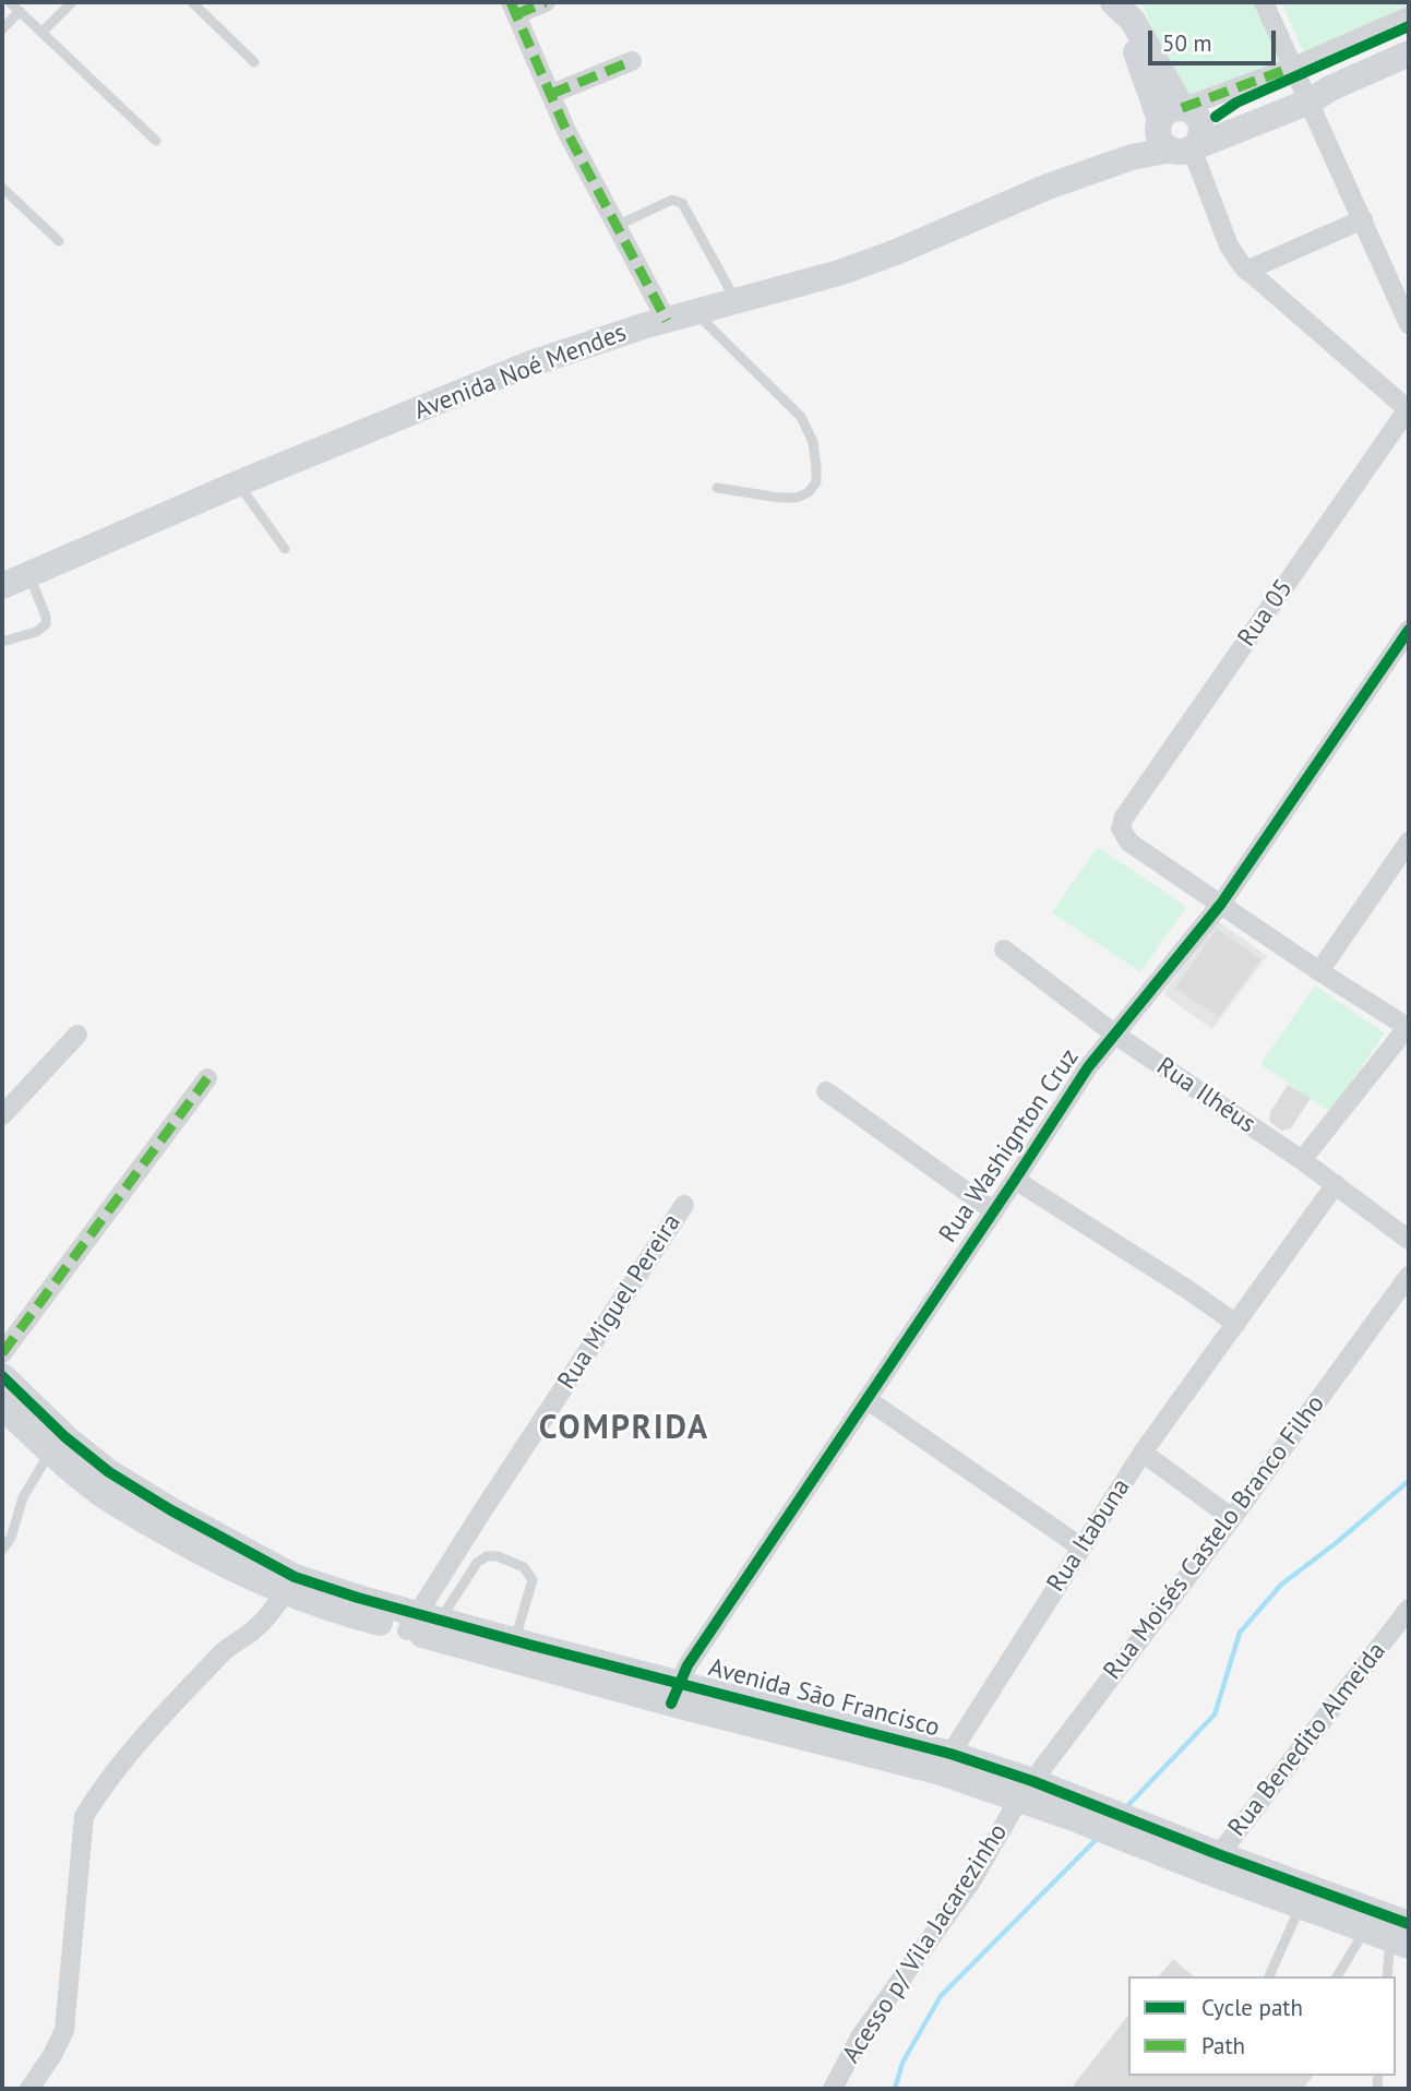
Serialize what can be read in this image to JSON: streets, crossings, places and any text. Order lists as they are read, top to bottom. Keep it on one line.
{"streets":{"street":["Avenida Noé Mendes","Rua 05","Rua Ilhéus","Rua Washignton Cruz","Rua Miguel Pereira","Rua Itabuna","Rua Moisés Castelo Branco Filho","Avenida São Francisco","Rua Benedito Almeida","Acesso p/ Vila Jacarezinho"]},"crossings":[["Rua 05","Rua Washignton Cruz"],["Rua Ilhéus","Rua Washignton Cruz"],["Rua Ilhéus","Rua Itabuna"],["Rua Washignton Cruz","Avenida São Francisco"],["Rua Miguel Pereira","Avenida São Francisco"],["Rua Itabuna","Avenida São Francisco"],["Rua Moisés Castelo Branco Filho","Avenida São Francisco"],["Rua Moisés Castelo Branco Filho","Acesso p/ Vila Jacarezinho"],["Avenida São Francisco","Rua Benedito Almeida"],["Avenida São Francisco","Acesso p/ Vila Jacarezinho"]],"districts":["COMPRIDA"],"legend":["Cycle path","Path"],"scale_bar":"50 m"}
